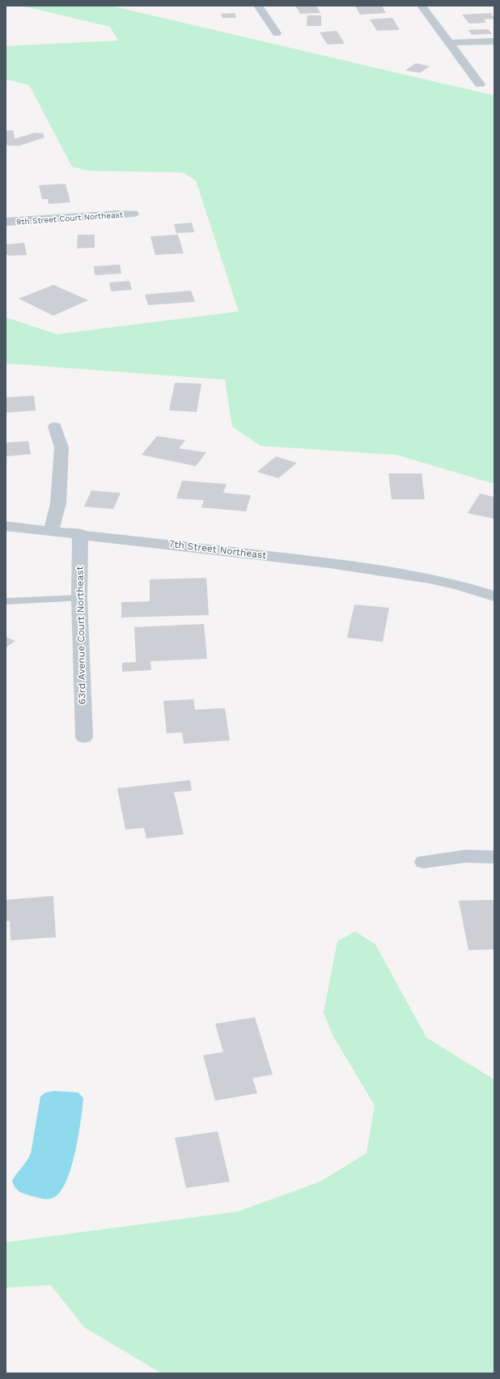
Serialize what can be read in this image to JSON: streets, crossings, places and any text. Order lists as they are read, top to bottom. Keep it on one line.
{"streets":{"street":["9th Street Court Northeast","7th Street Northeast","63rd Avenue Court Northeast"]},"crossings":[["7th Street Northeast","63rd Avenue Court Northeast"]]}
